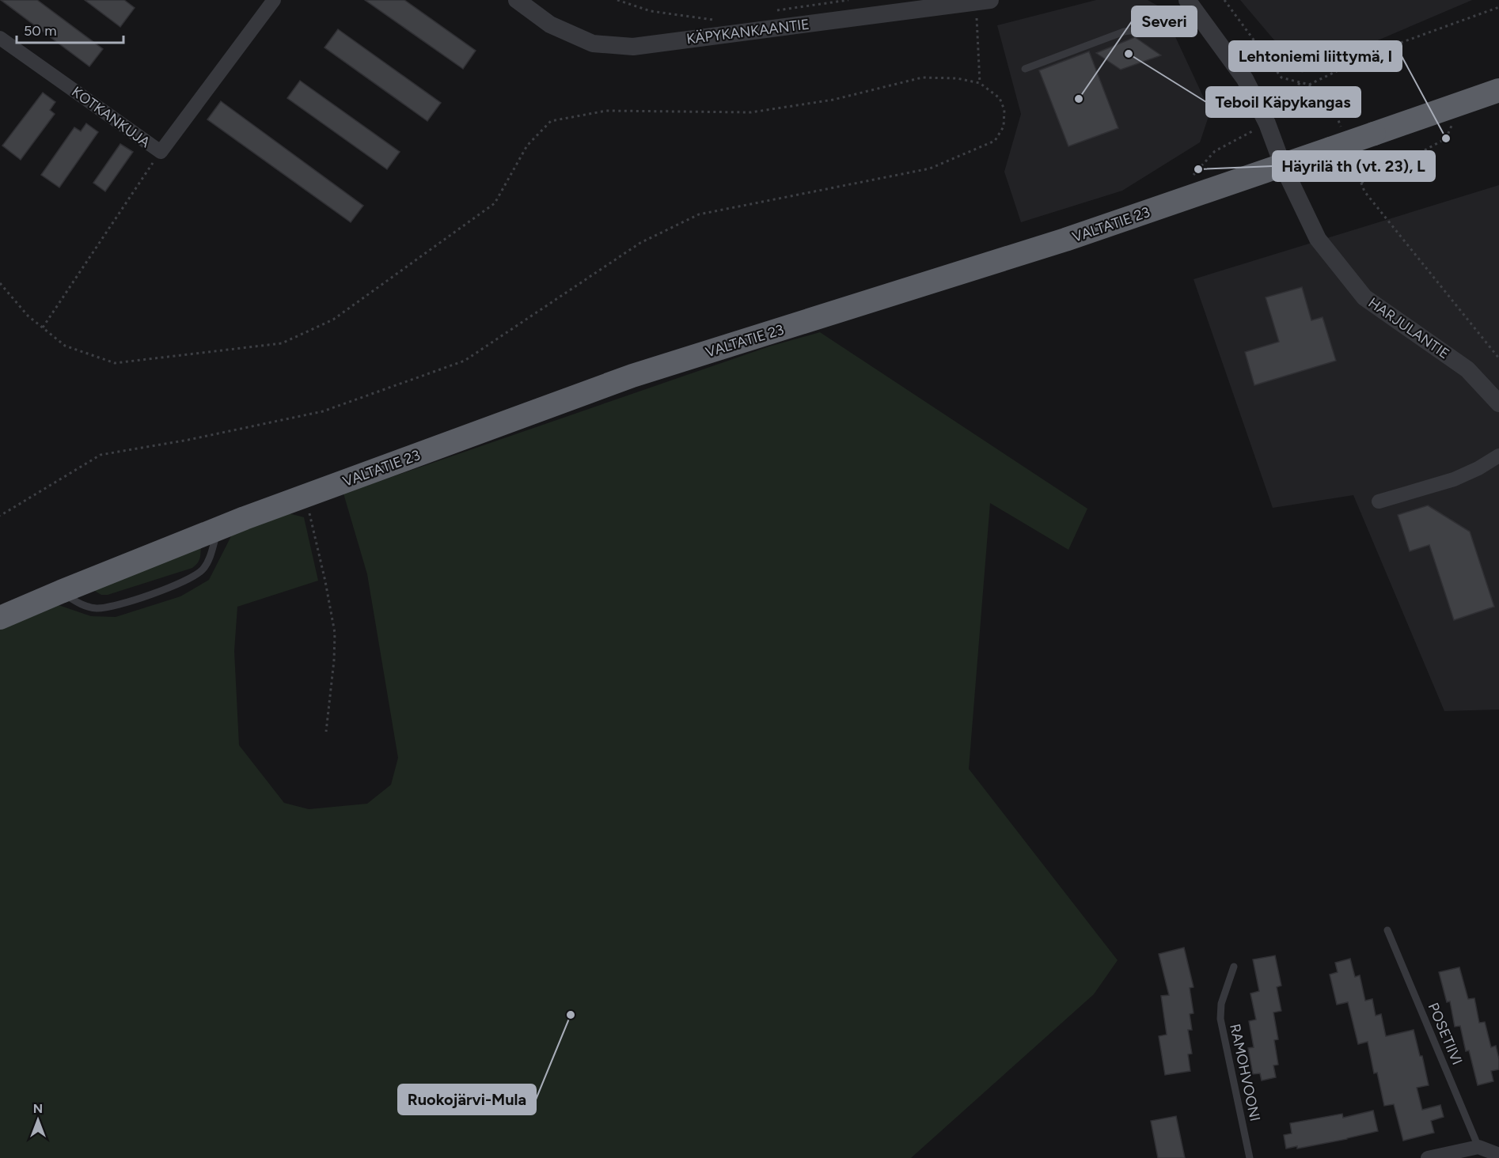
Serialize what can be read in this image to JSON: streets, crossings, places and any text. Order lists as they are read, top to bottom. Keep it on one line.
{"streets":{"highway":["VALTATIE 23"],"street":["KÄPYKANKAANTIE","KOTKANKUJA","HARJULANTIE"],"lane":["POSETIIVI","RAMOHVOONI"]},"crossings":[["VALTATIE 23","HARJULANTIE"]],"places":["Teboil Käpykangas","Severi","Lehtoniemi liittymä, I","Häyrilä th (vt. 23), L","Ruokojärvi-Mula"],"scale_bar":"50 m","north":"top"}
